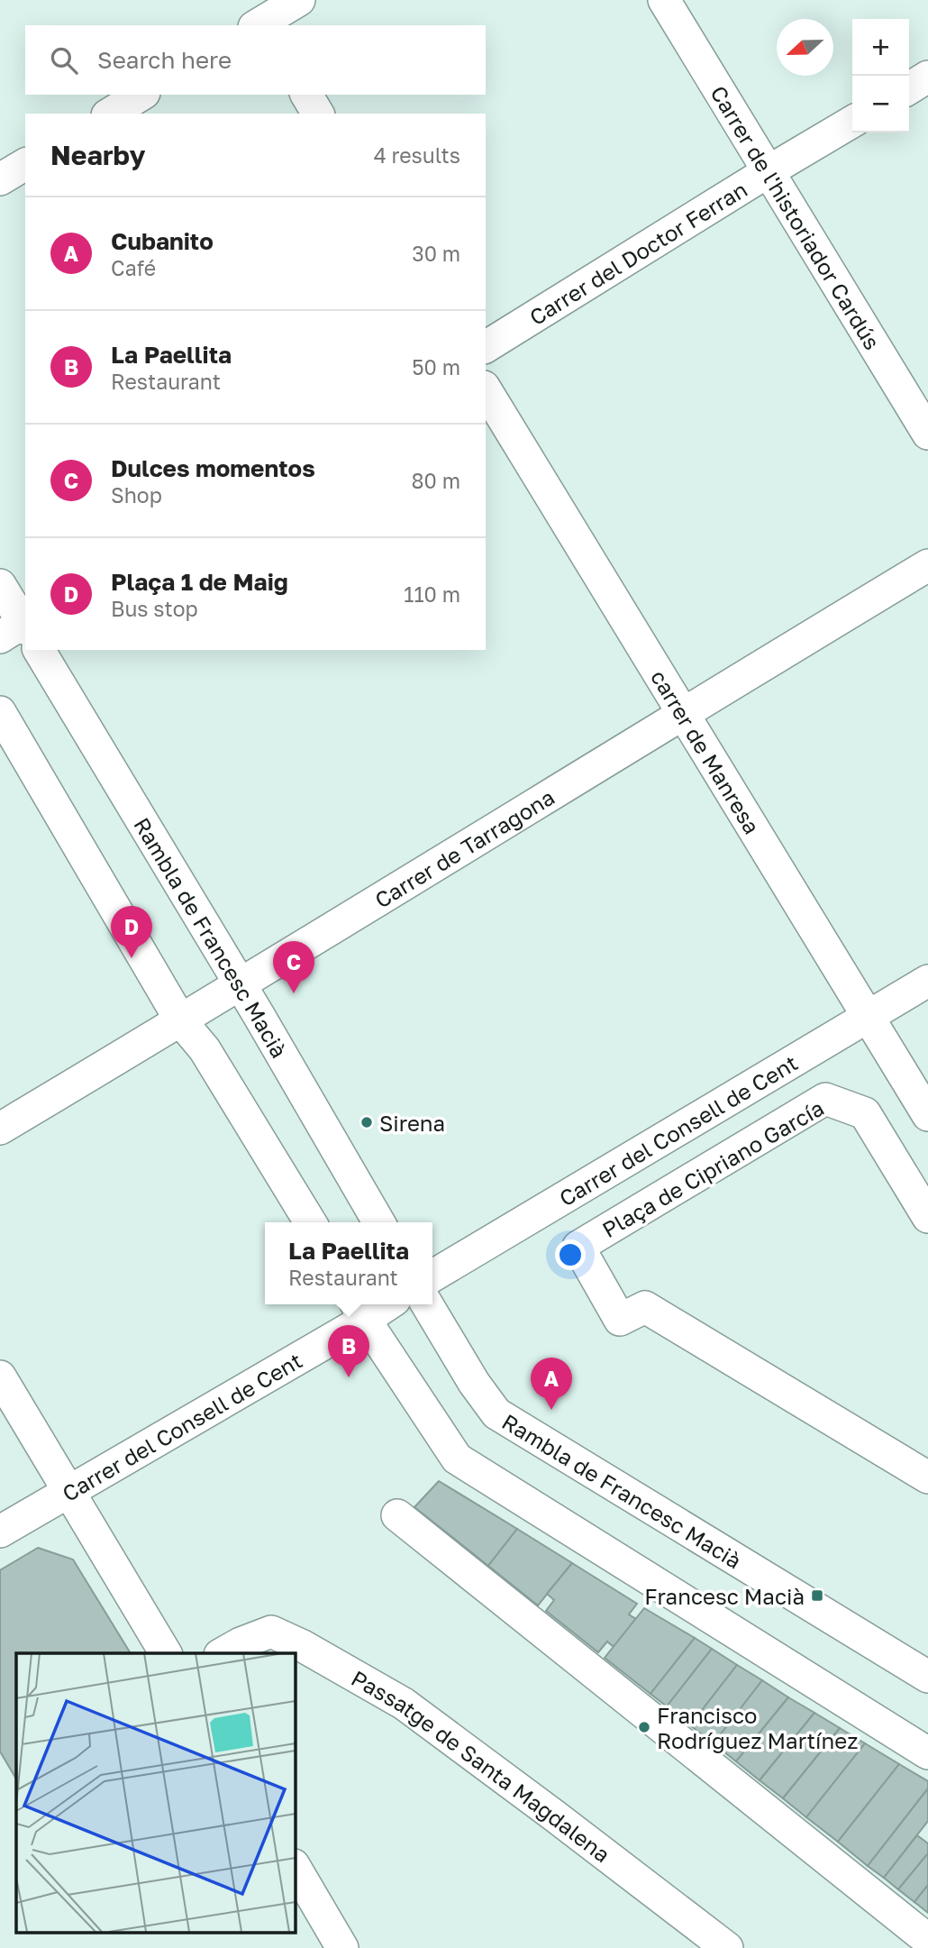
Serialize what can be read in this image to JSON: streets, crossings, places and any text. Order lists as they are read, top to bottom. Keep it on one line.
{"streets":{"street":["Carrer de l'historiador Cardús","Carrer del Doctor Ferran","carrer de Manresa","Carrer de Tarragona","Rambla de Francesc Macià","Carrer del Consell de Cent","Plaça de Cipriano García","Passatge de Santa Magdalena"]},"crossings":[["Carrer de l'historiador Cardús","Carrer del Doctor Ferran"],["carrer de Manresa","Carrer de Tarragona"],["carrer de Manresa","Carrer del Consell de Cent"],["Carrer de Tarragona","Rambla de Francesc Macià"]],"places":{"other":["Sirena","Francisco Rodríguez Martínez"],"transit":["Francesc Macià"]},"north":"left","page":{"map_buttons":["+","−"],"search":"Search here","heading":["Nearby","4 results"],"list":[{"mark":"A","name":"Cubanito","note":"Café","value":"30 m"},{"mark":"B","name":"La Paellita","note":"Restaurant","value":"50 m"},{"mark":"C","name":"Dulces momentos","note":"Shop","value":"80 m"},{"mark":"D","name":"Plaça 1 de Maig","note":"Bus stop","value":"110 m"}],"pins":["D","C","B","A"],"popup":["La Paellita","Restaurant"]}}
